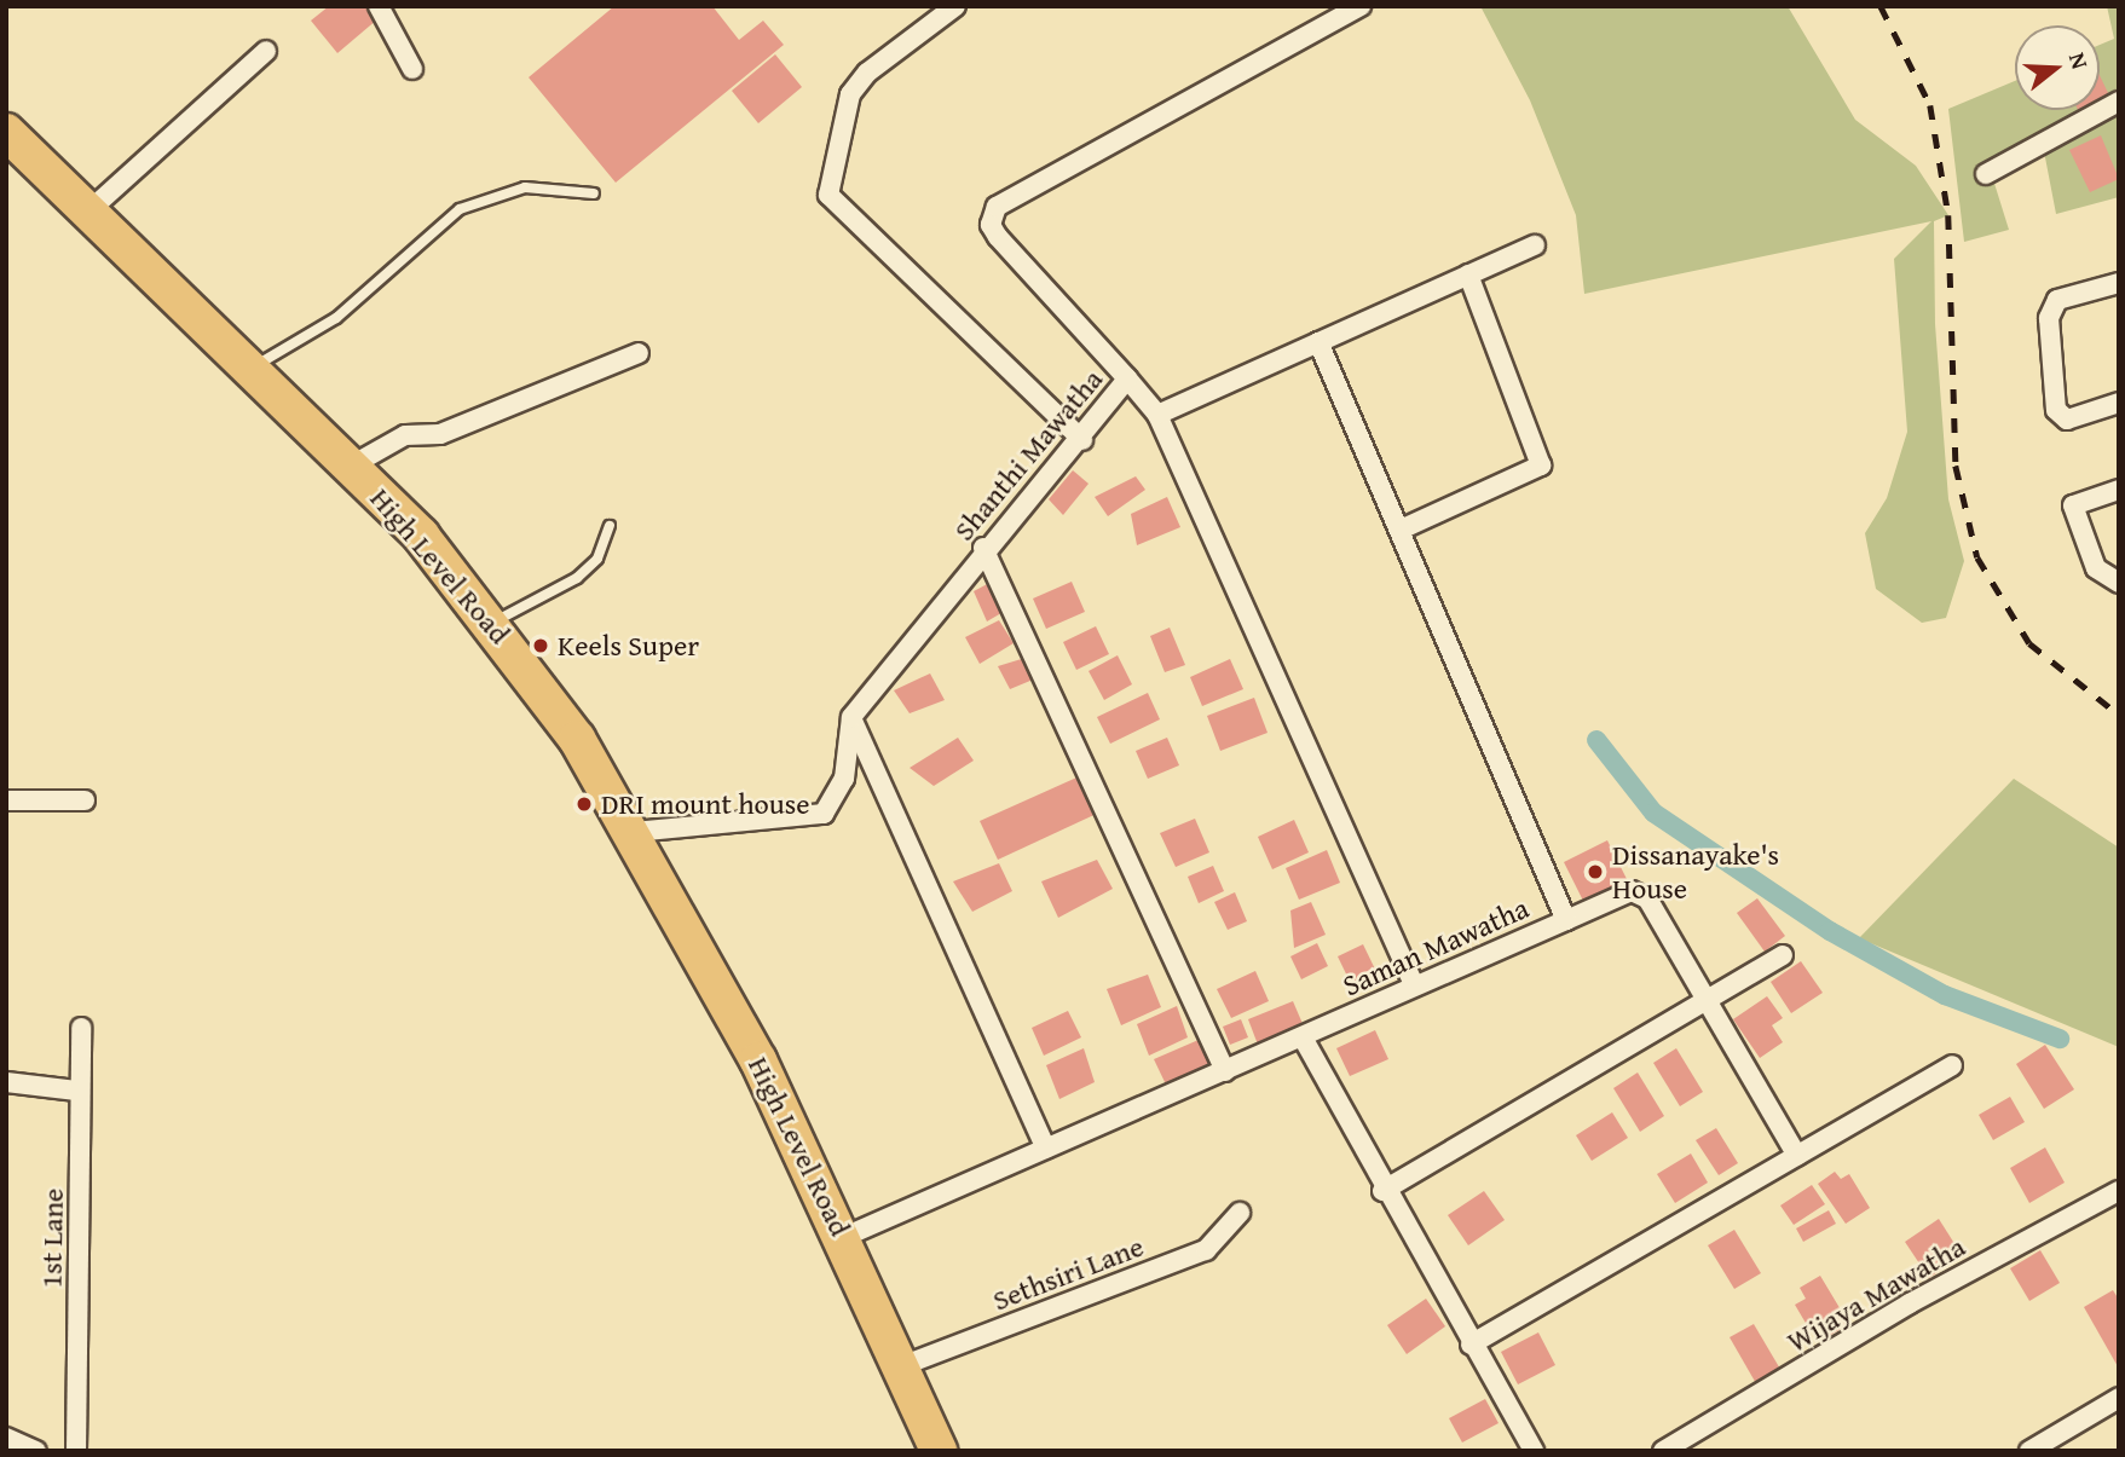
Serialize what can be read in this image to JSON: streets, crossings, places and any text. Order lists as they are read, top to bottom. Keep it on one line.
{"streets":{"highway":["High Level Road"],"street":["Shanthi Mawatha","Saman Mawatha","1st Lane","Sethsiri Lane","Wijaya Mawatha"]},"crossings":[["High Level Road","Saman Mawatha"],["High Level Road","Sethsiri Lane"]],"places":["Keels Super","DRI mount house","Dissanayake's House"],"north":"right"}
